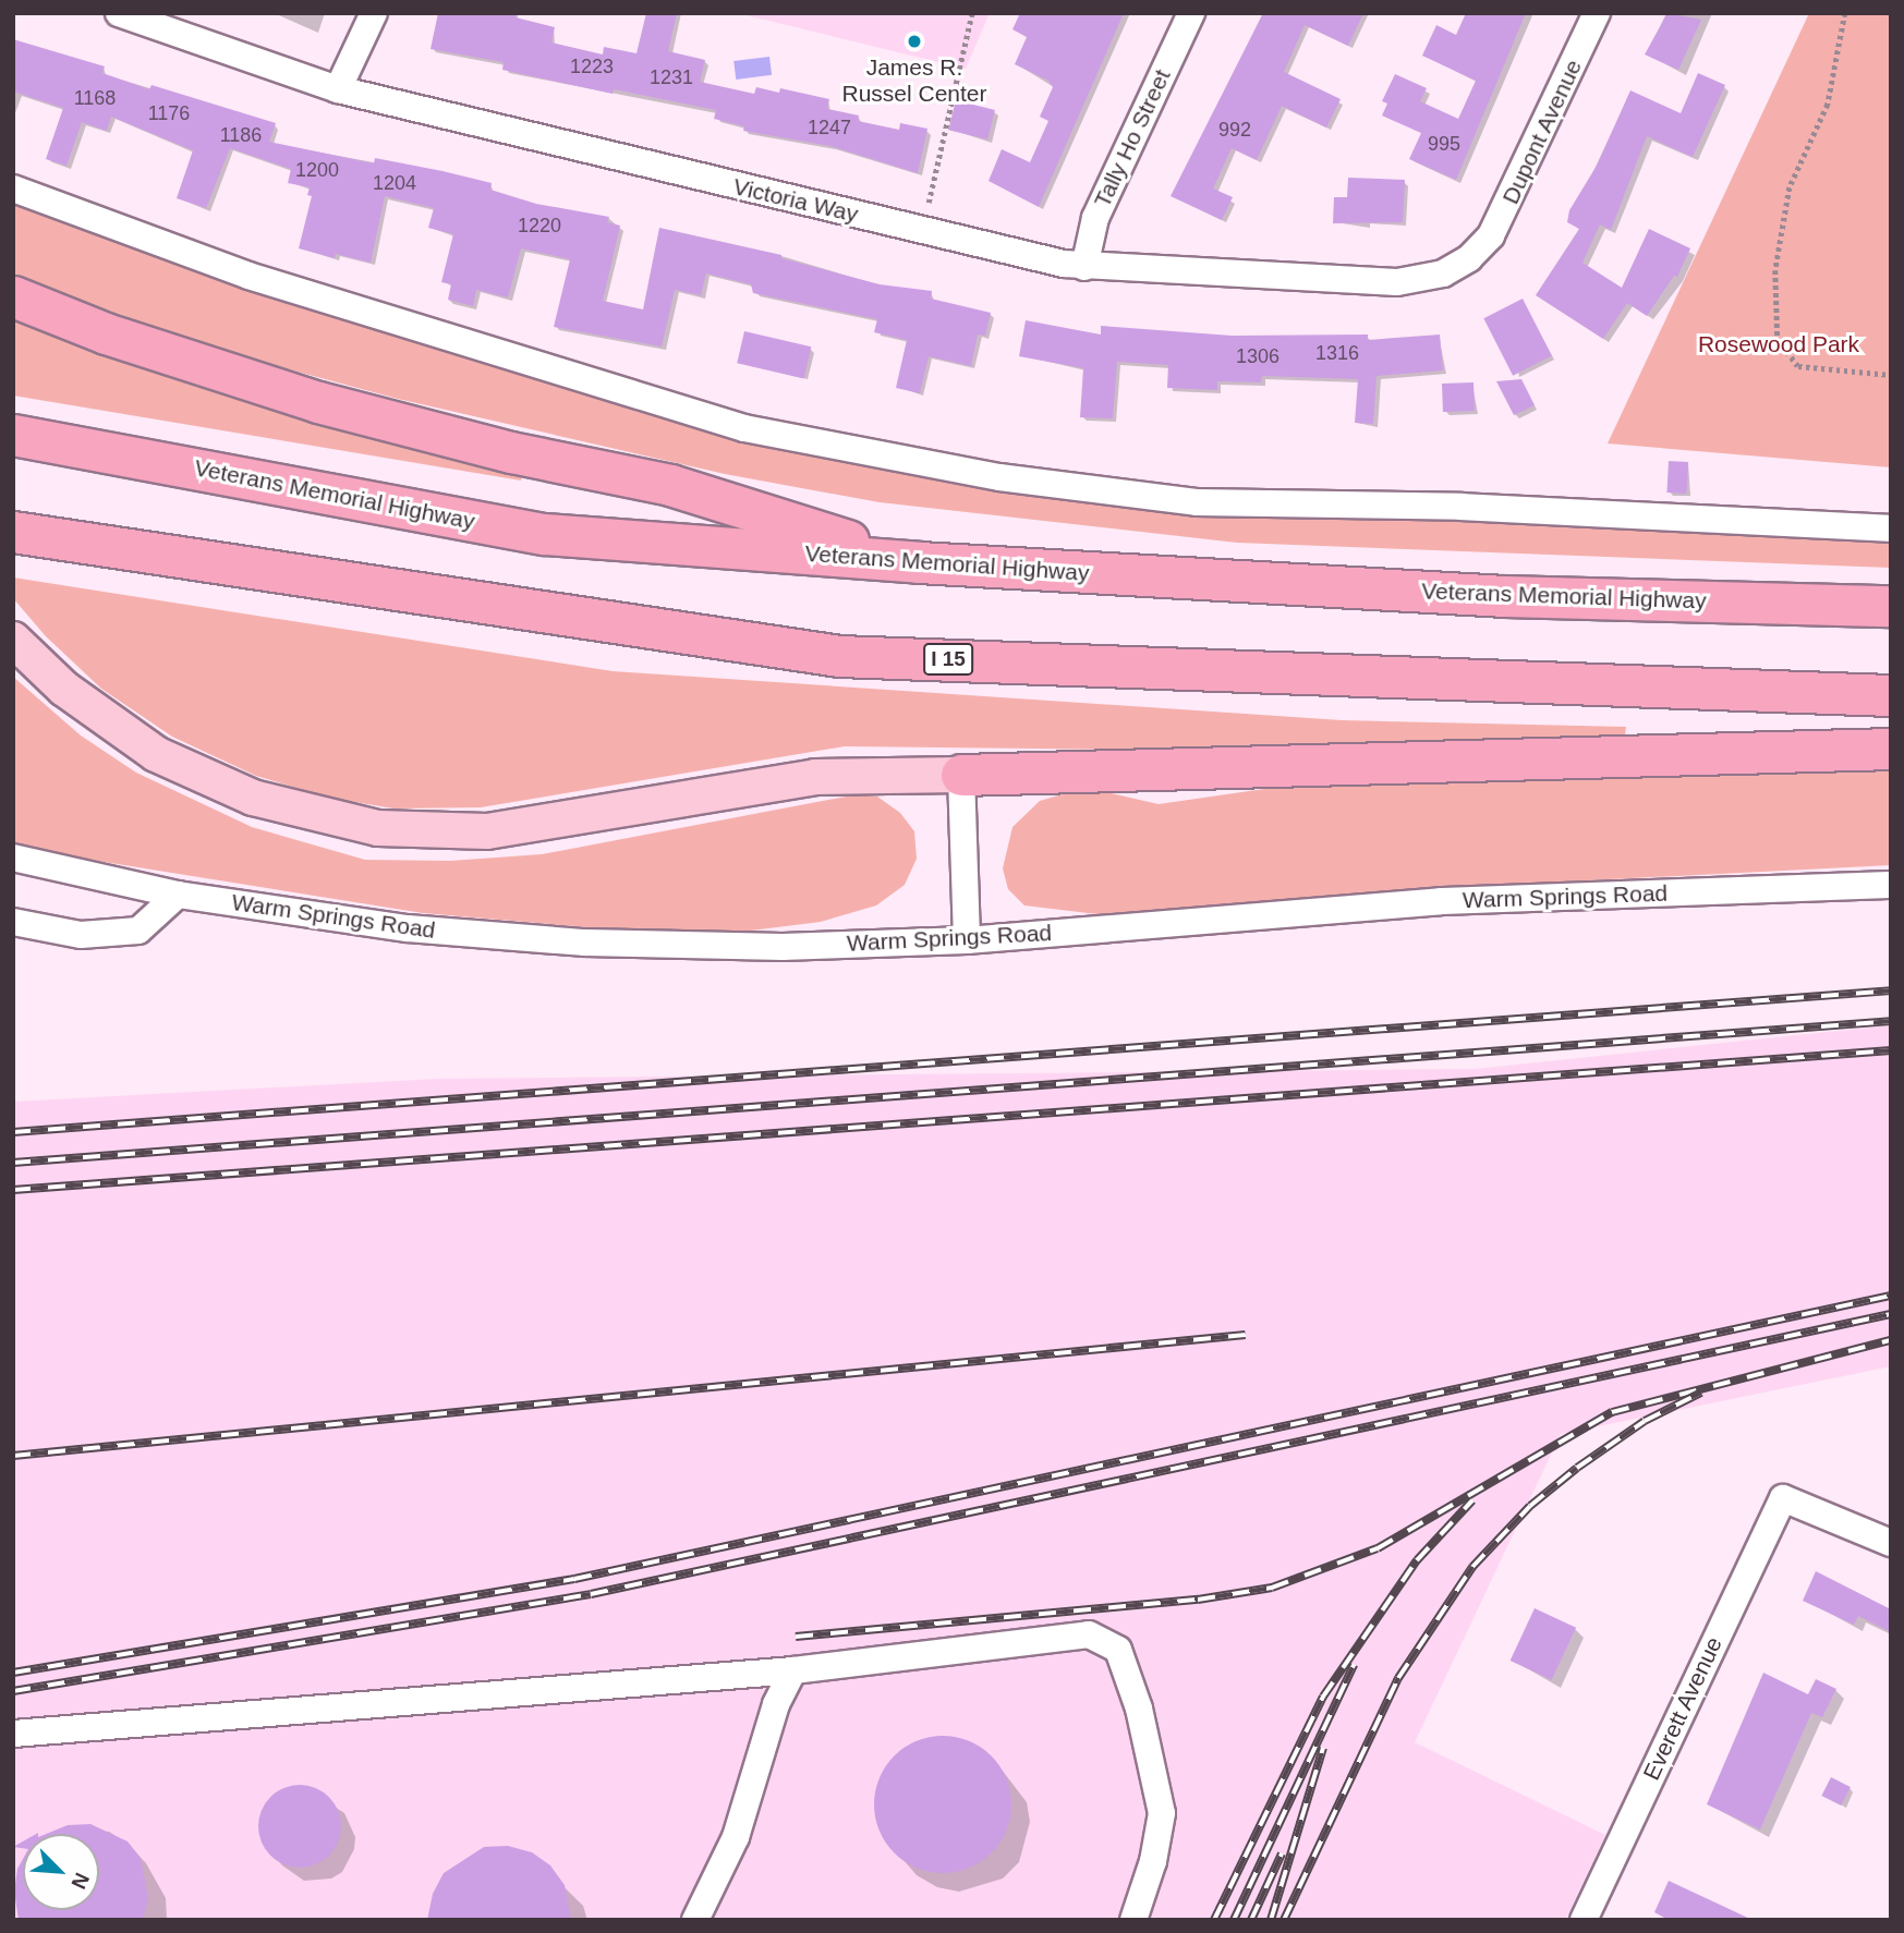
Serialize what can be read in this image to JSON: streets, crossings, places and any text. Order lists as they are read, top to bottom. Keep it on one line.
{"streets":{"highway":["Veterans Memorial Highway","I 15"],"street":["Dupont Avenue","Tally Ho Street","Victoria Way","Warm Springs Road","Everett Avenue"]},"crossings":[["Dupont Avenue","Victoria Way"],["Tally Ho Street","Victoria Way"]],"parks":["Rosewood Park"],"places":["James R. Russel Center"],"house_numbers":["1223","1231","1168","1176","1247","992","1186","995","1200","1204","1220","1316","1306"],"north":"bottom right"}
